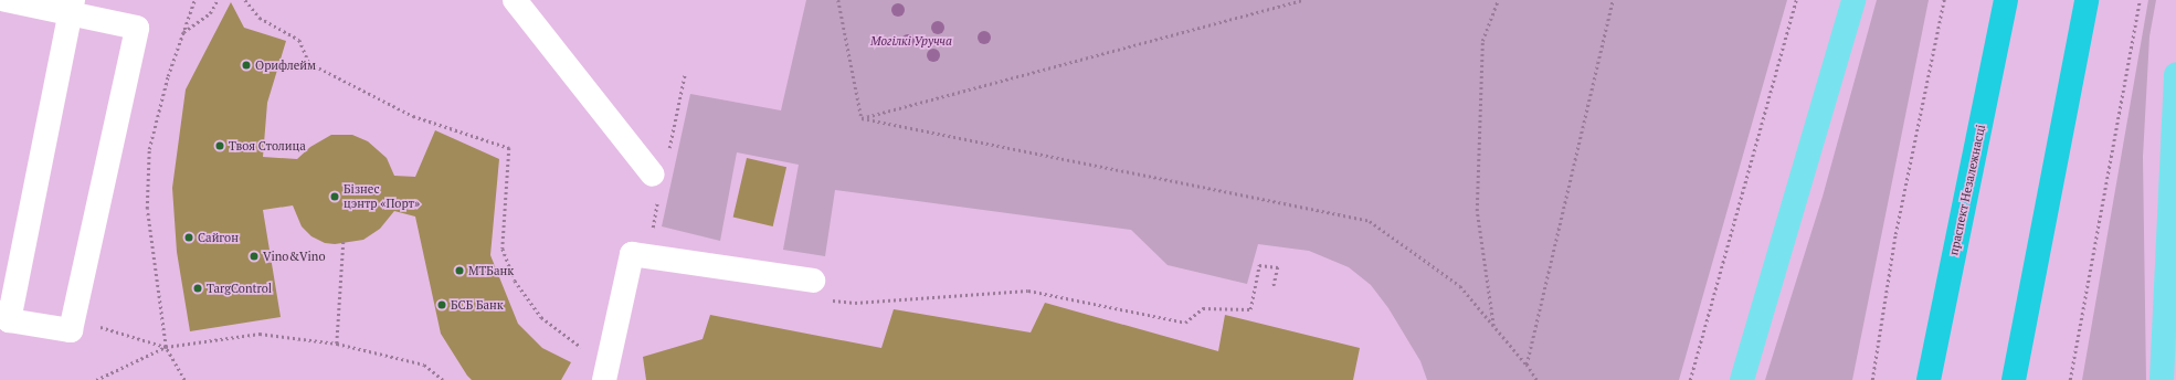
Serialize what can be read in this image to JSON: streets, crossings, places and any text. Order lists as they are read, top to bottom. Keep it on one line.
{"streets":{"highway":["праспект Незалежнасці"]},"parks":["Могілкі Уручча"],"places":["Орифлейм","Твоя Столица","Бізнес цэнтр «Порт»","Сайгон","Vino&Vino","МТБанк","TargControl","БСБ Банк"]}
